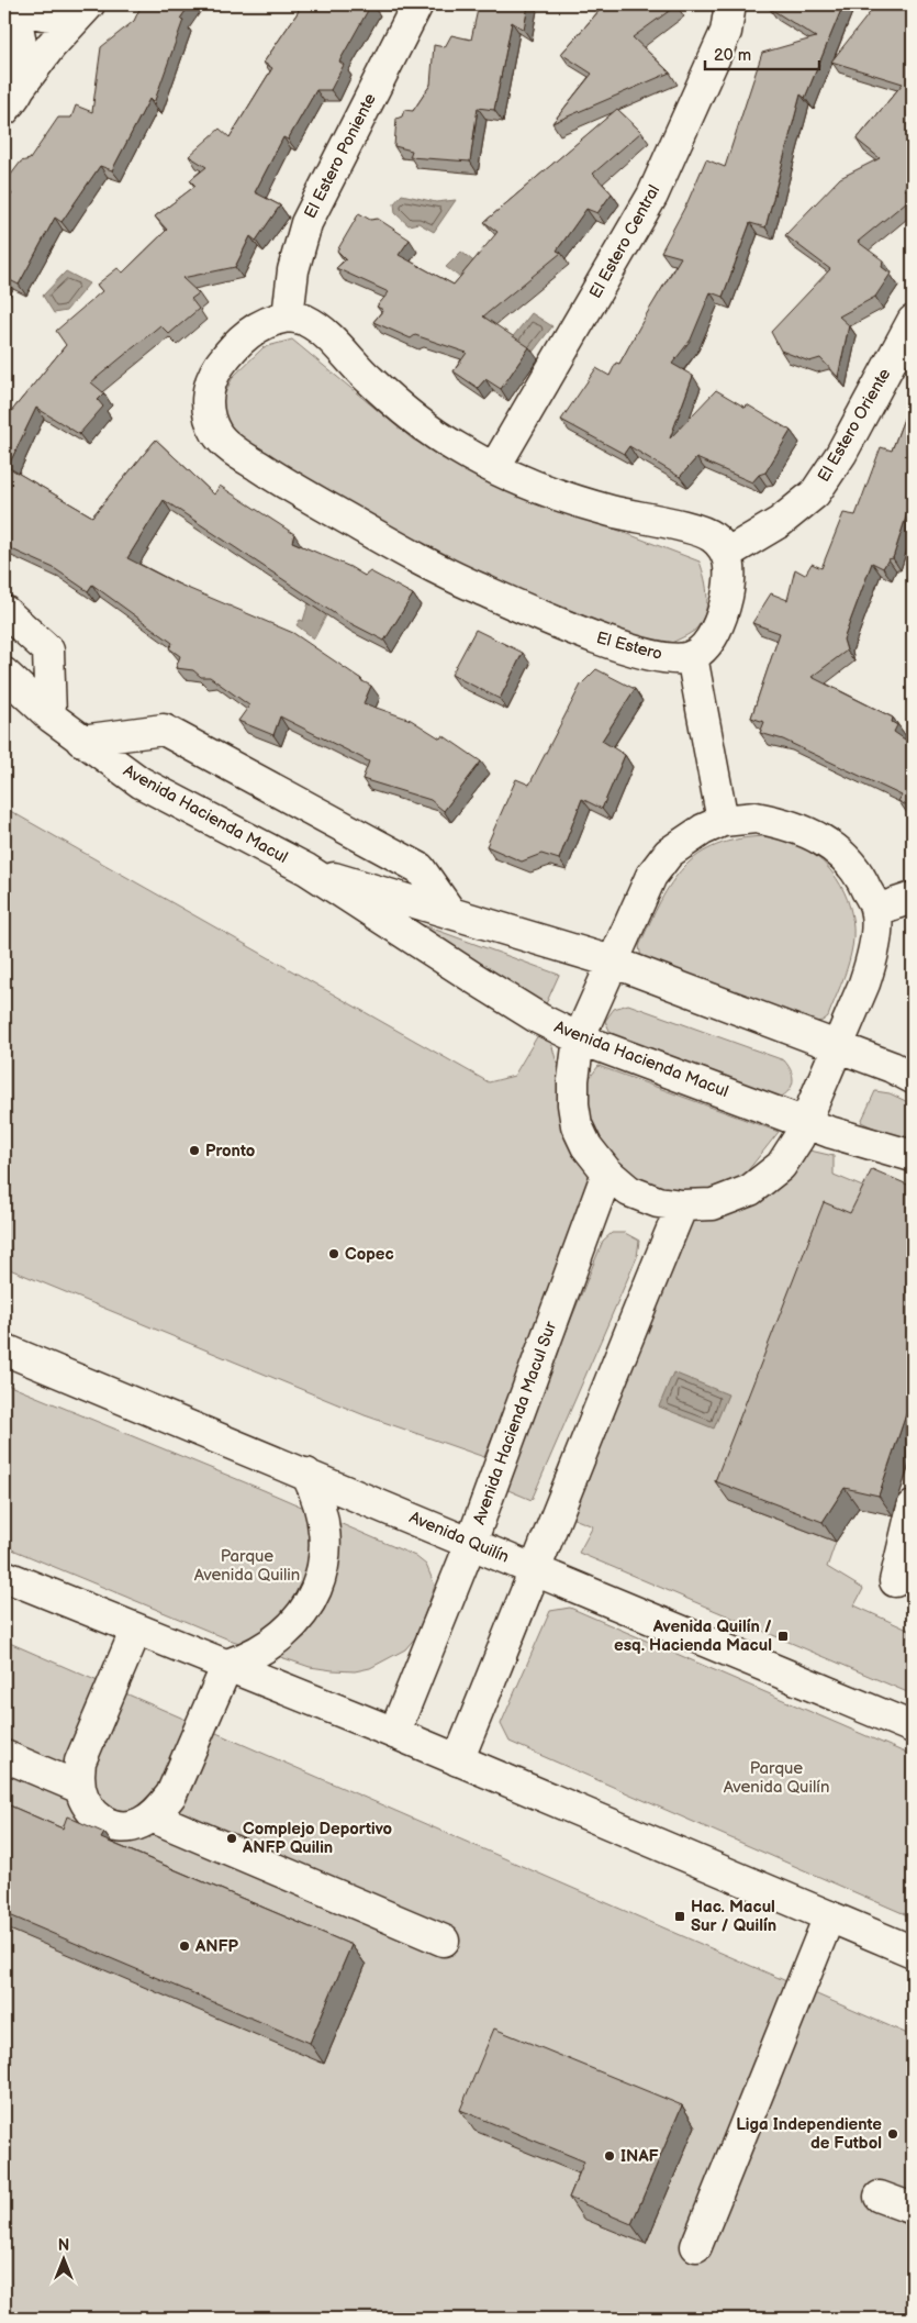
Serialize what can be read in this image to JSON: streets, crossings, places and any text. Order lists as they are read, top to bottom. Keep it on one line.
{"streets":{"street":["El Estero Poniente","El Estero Central","El Estero Oriente","El Estero","Avenida Hacienda Macul","Avenida Hacienda Macul Sur","Avenida Quilín"]},"crossings":[["El Estero Poniente","El Estero"],["Avenida Hacienda Macul Sur","Avenida Quilín"]],"parks":["Parque Avenida Quilin","Parque Avenida Quilín"],"places":{"other":["Pronto","Copec","Complejo Deportivo ANFP Quilin","ANFP","Liga Independiente de Futbol","INAF"],"transit":["Avenida Quilín / esq. Hacienda Macul","Hac. Macul Sur / Quilín"]},"scale_bar":"20 m","north":"top"}
